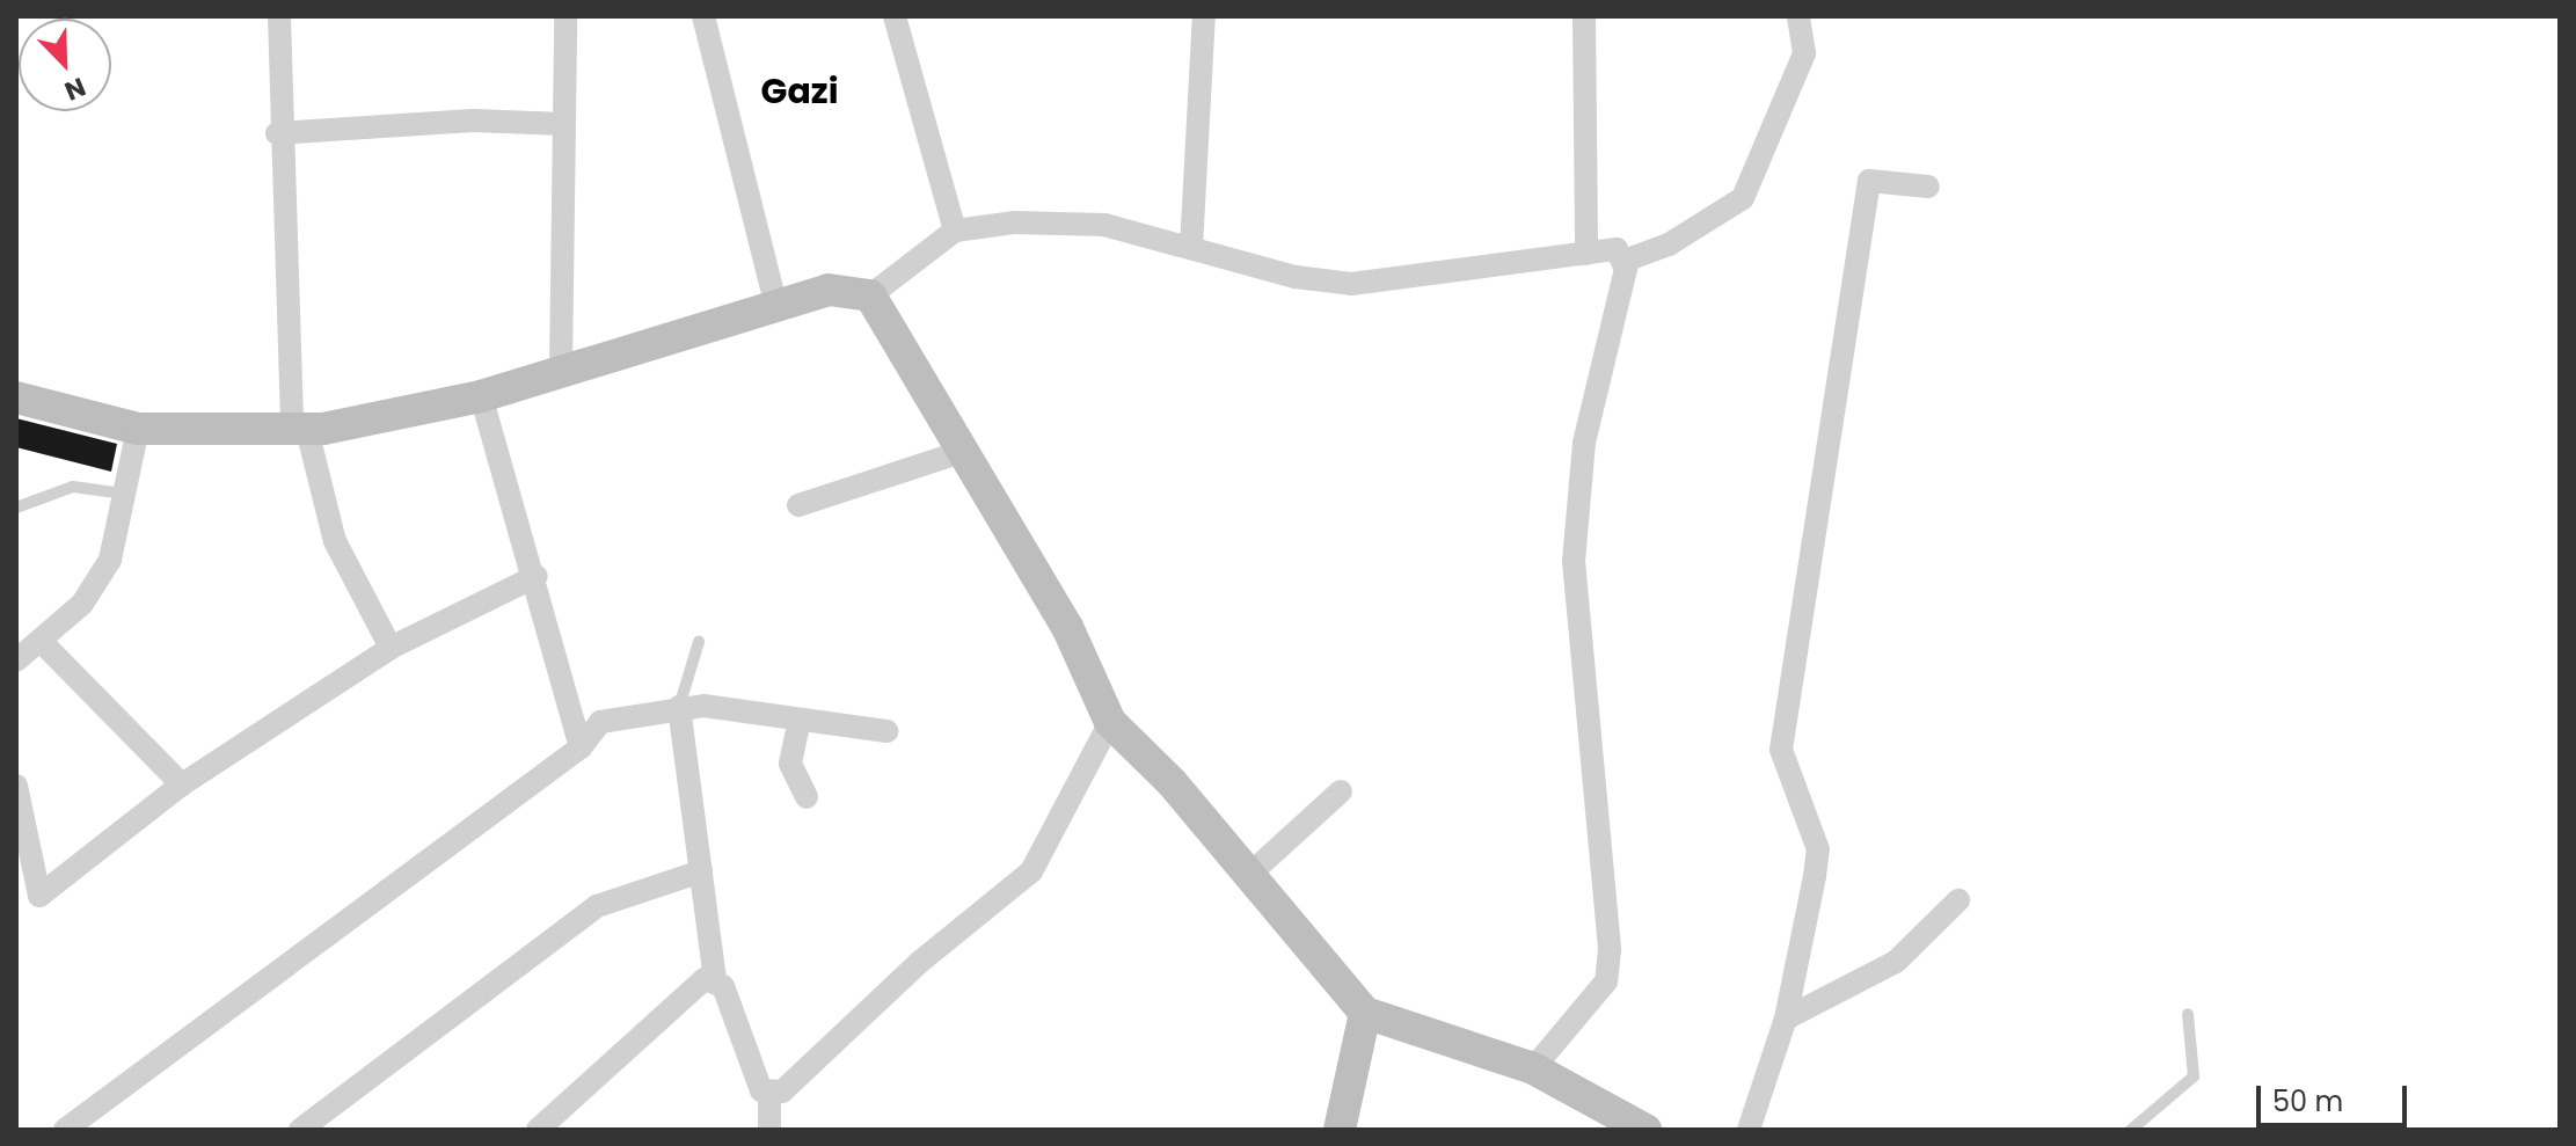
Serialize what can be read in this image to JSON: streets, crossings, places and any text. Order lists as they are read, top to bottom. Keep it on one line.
{"districts":["Gazi"],"scale_bar":"50 m","north":"bottom right"}
